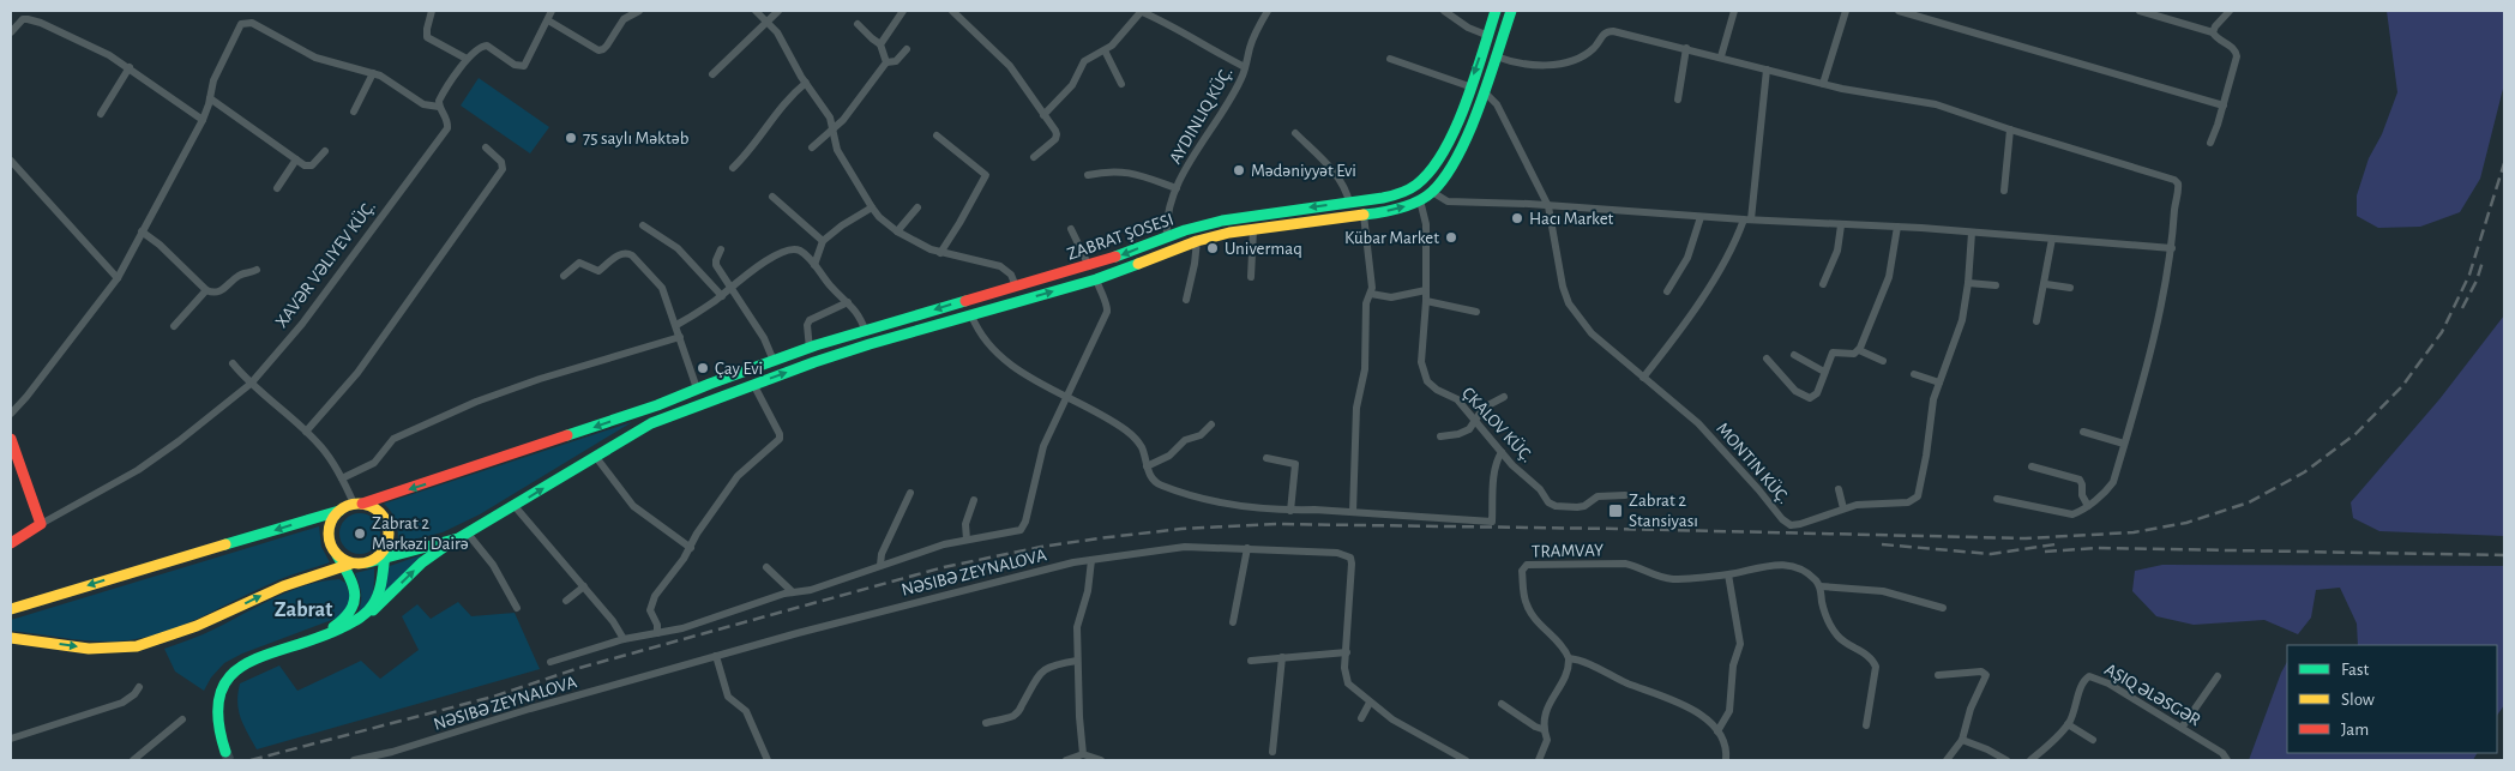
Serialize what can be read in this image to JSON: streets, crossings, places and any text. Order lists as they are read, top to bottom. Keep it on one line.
{"streets":{"main road":["ZABRAT ŞOSESI","XAVƏR VƏLIYEV KÜÇ."],"street":["ÇKALOV KÜÇ.","MONTIN KÜÇ.","TRAMVAY","NƏSIBƏ ZEYNALOVA"]},"crossings":[["ZABRAT ŞOSESI","ÇKALOV KÜÇ."],["ZABRAT ŞOSESI","MONTIN KÜÇ."]],"districts":["Zabrat"],"places":{"other":["75 saylı Məktəb","Mədəniyyət Evi","Hacı Market","Kübar Market","Univermaq","Çay Evi","Zabrat 2 Mərkəzi Dairə"],"transit":["Zabrat 2 Stansiyası"]},"legend":["Fast","Slow","Jam"]}
